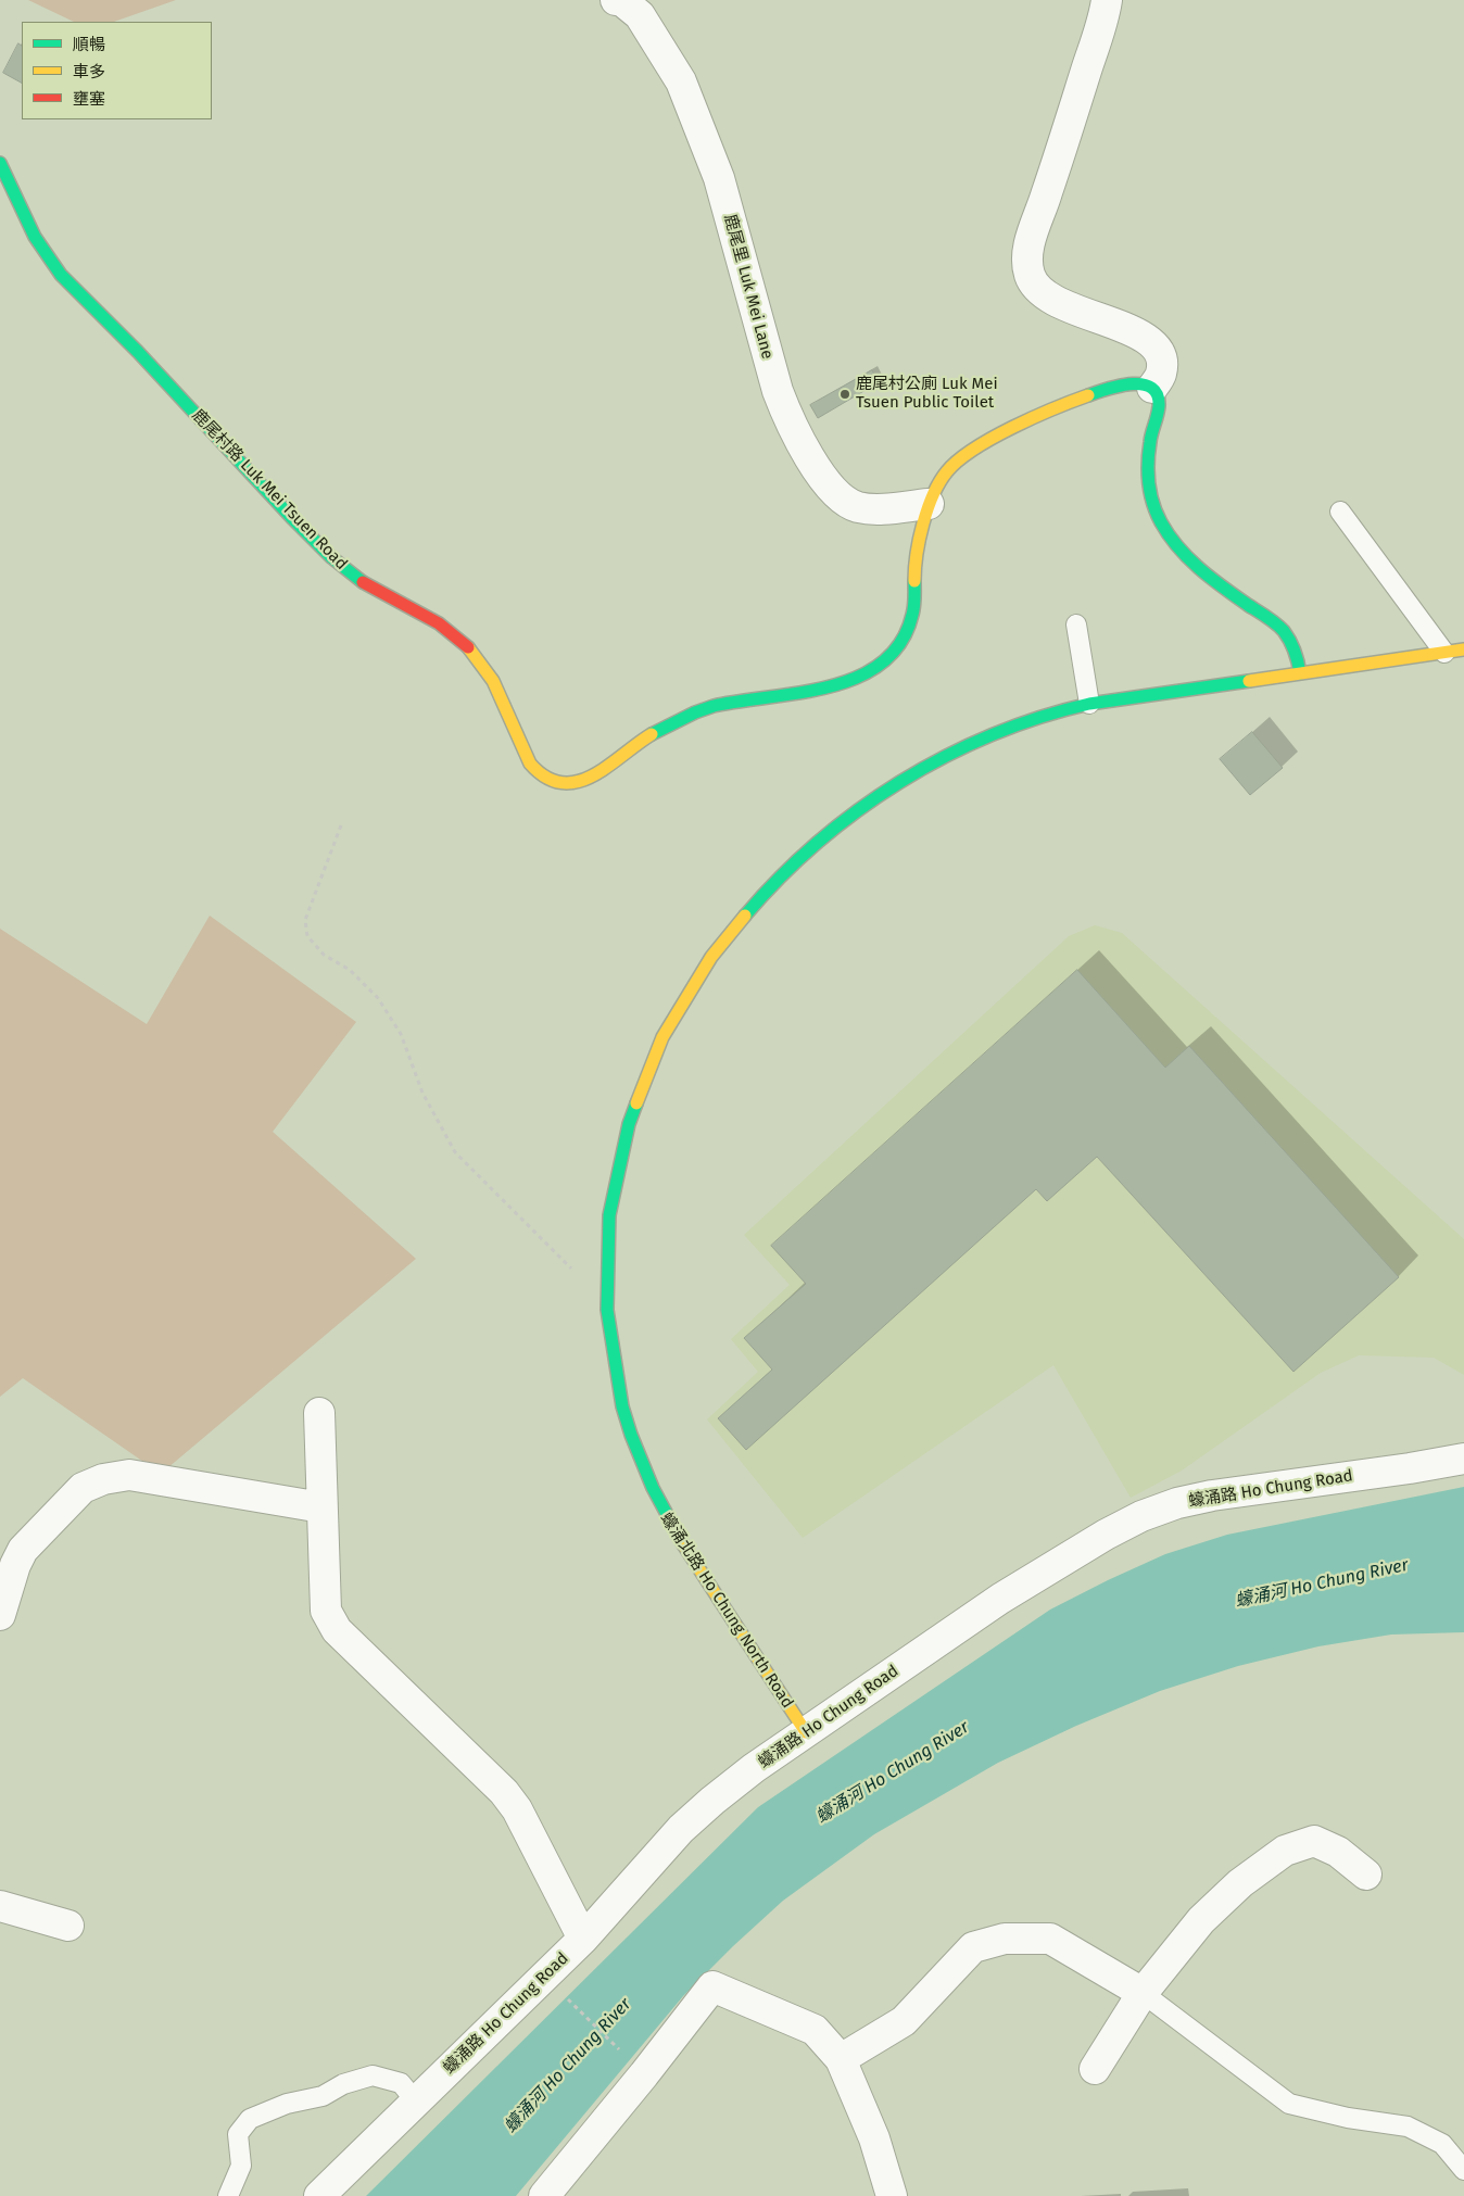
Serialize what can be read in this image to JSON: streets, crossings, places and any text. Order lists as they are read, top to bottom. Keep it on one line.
{"streets":{"street":["鹿尾里 Luk Mei Lane","鹿尾村路 Luk Mei Tsuen Road","蠔涌路 Ho Chung Road","蠔涌北路 Ho Chung North Road"]},"crossings":[["鹿尾里 Luk Mei Lane","鹿尾村路 Luk Mei Tsuen Road"],["蠔涌路 Ho Chung Road","蠔涌北路 Ho Chung North Road"]],"water":["蠔涌河 Ho Chung River"],"places":["鹿尾村公廁 Luk Mei Tsuen Public Toilet"],"legend":["順暢","車多","壅塞"]}
